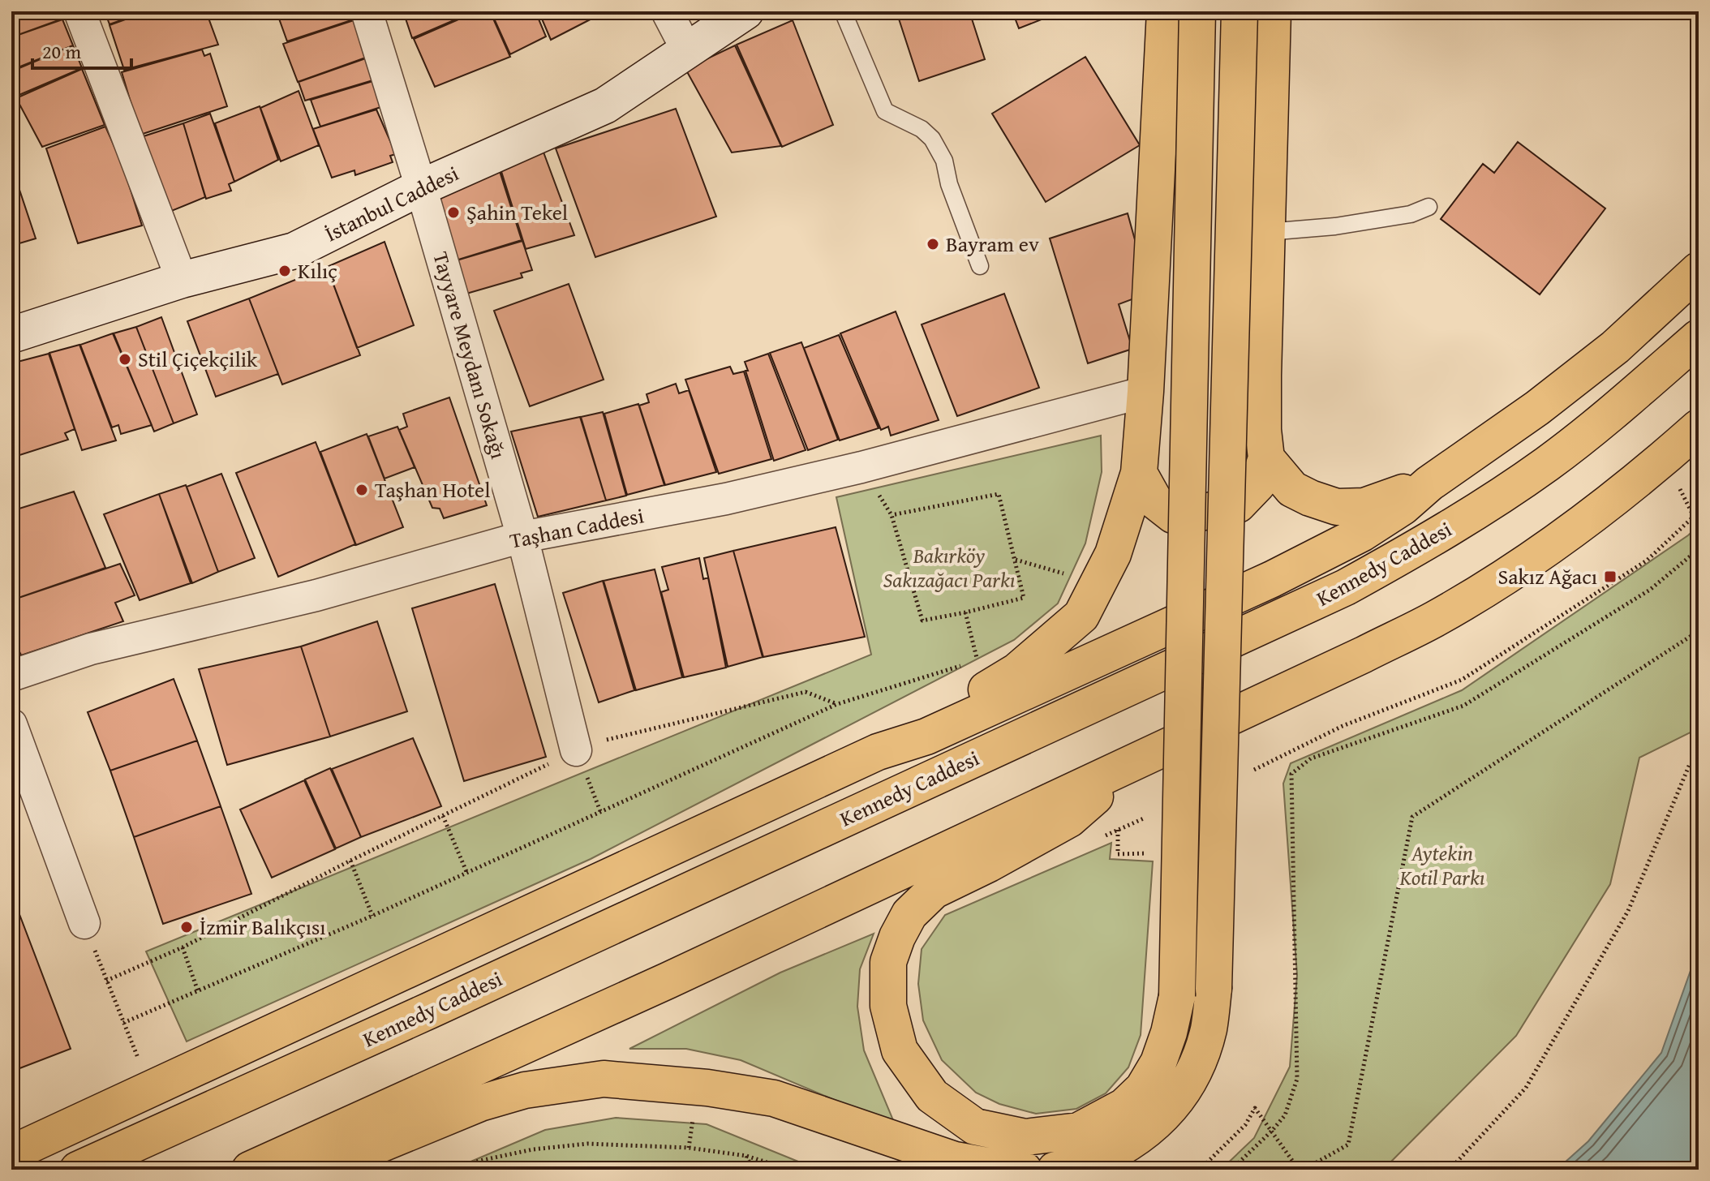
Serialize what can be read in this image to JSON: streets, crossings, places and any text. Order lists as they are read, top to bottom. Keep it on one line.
{"streets":{"highway":["Kennedy Caddesi"],"main road":["İstanbul Caddesi"],"street":["Tayyare Meydanı Sokağı","Taşhan Caddesi"]},"crossings":[["İstanbul Caddesi","Tayyare Meydanı Sokağı"],["Tayyare Meydanı Sokağı","Taşhan Caddesi"]],"parks":["Bakırköy Sakızağacı Parkı","Aytekin Kotil Parkı"],"places":{"other":["Şahin Tekel","Bayram ev","Kılıç","Stil Çiçekçilik","Taşhan Hotel","İzmir Balıkçısı"],"transit":["Sakız Ağacı"]},"scale_bar":"20 m"}
